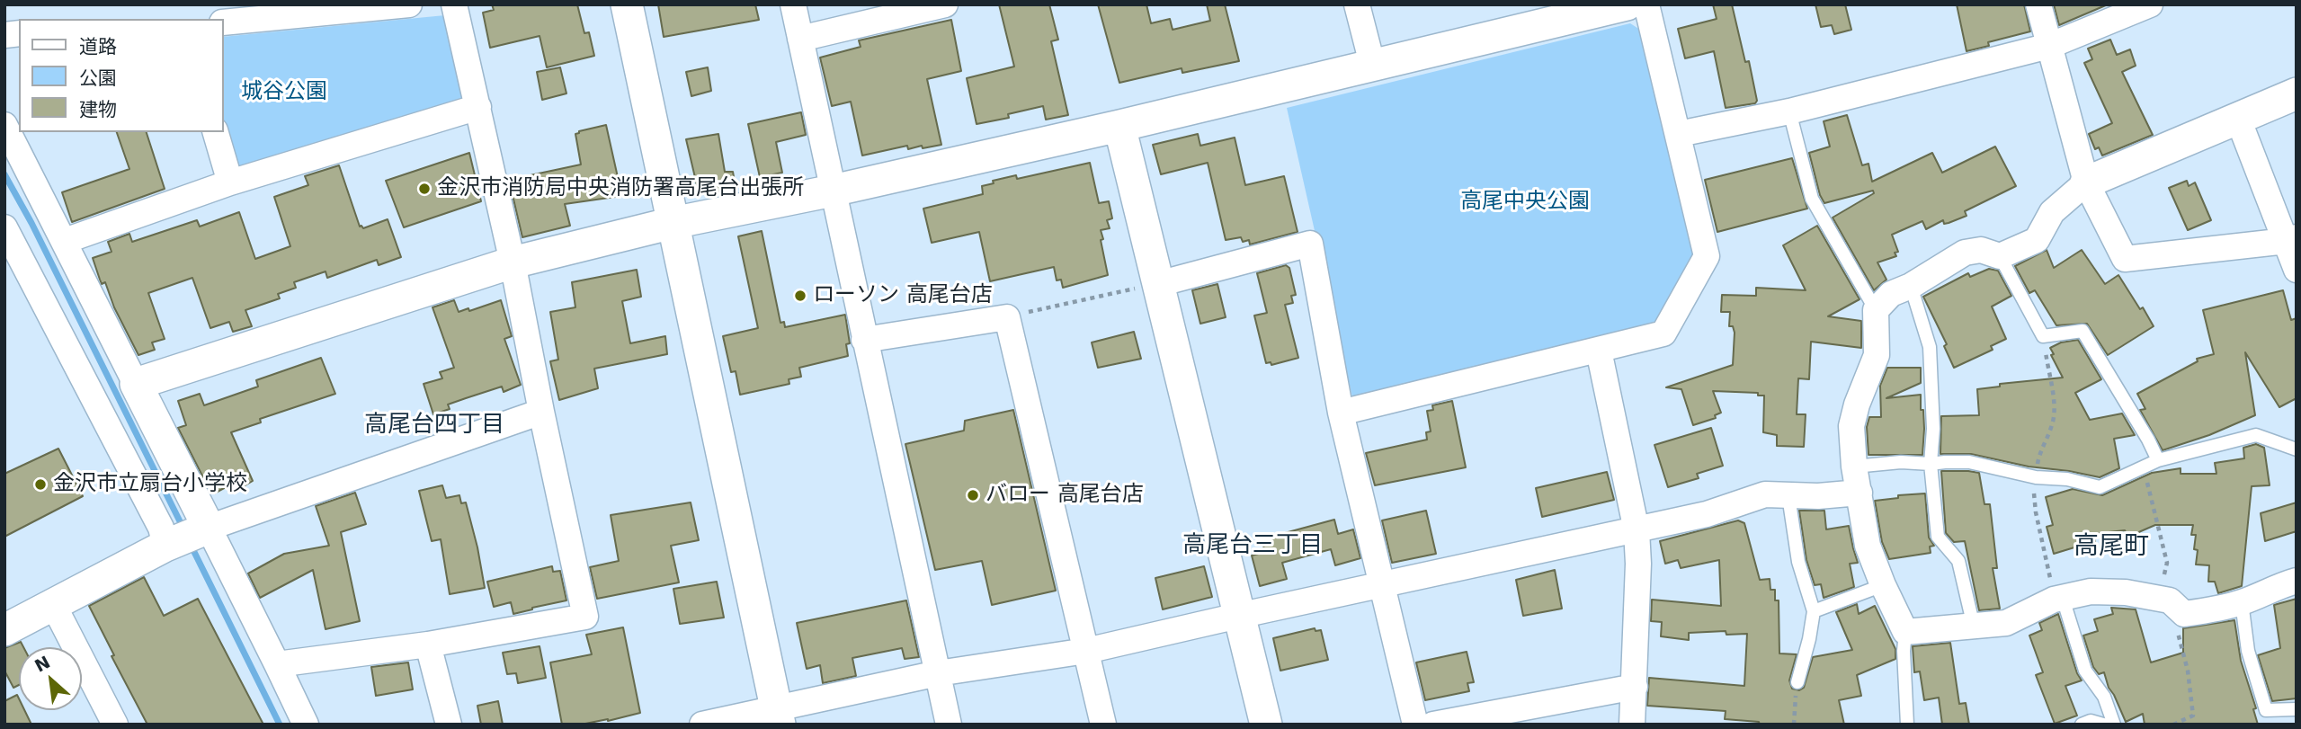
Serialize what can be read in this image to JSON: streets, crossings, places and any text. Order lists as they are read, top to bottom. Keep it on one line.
{"districts":["高尾台四丁目","高尾台三丁目","高尾町"],"parks":["城谷公園","高尾中央公園"],"places":["金沢市消防局中央消防署高尾台出張所","ローソン 高尾台店","金沢市立扇台小学校","バロー 高尾台店"],"legend":["道路","公園","建物"],"north":"top left"}
